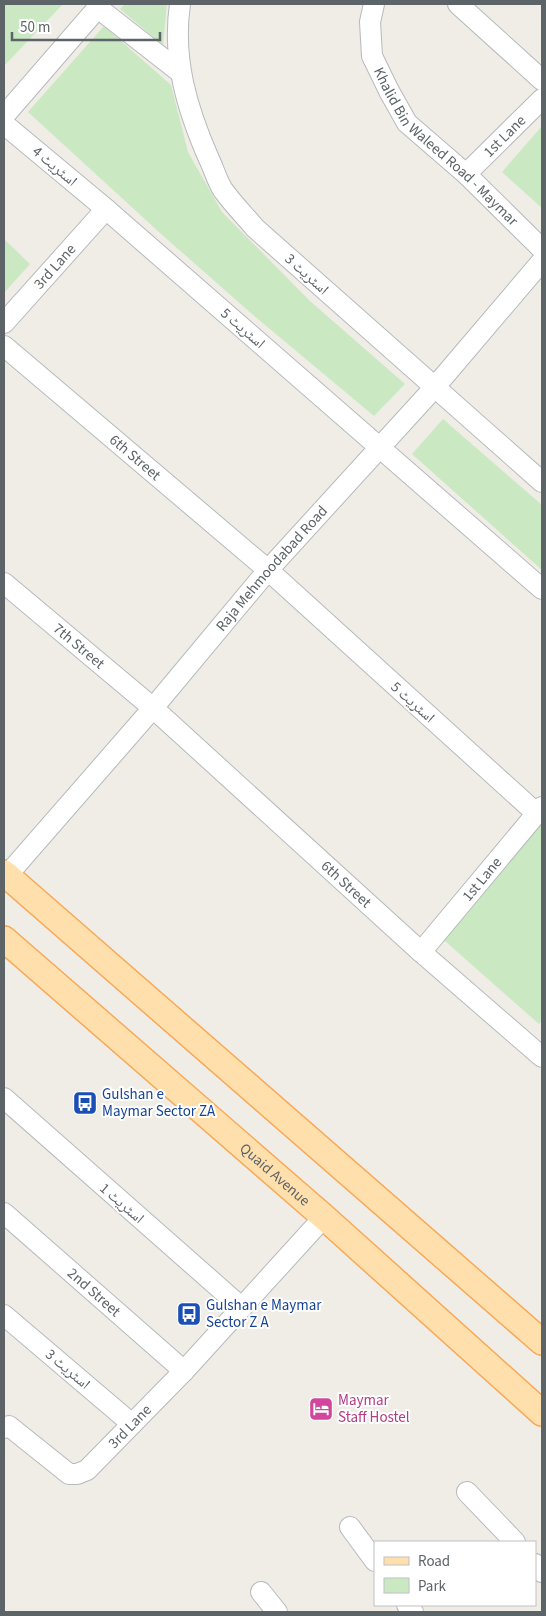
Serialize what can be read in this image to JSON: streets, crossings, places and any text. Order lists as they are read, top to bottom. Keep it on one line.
{"streets":{"main road":["Quaid Avenue"],"street":["1st Lane","Khalid Bin Waleed Road - Maymar","اسٹریٹ 4","3rd Lane","اسٹریٹ 3","اسٹریٹ 5","6th Street","Raja Mehmoodabad Road","7th Street","اسٹریٹ 1","2nd Street"]},"crossings":[["1st Lane","Khalid Bin Waleed Road - Maymar"],["1st Lane","اسٹریٹ 5"],["1st Lane","6th Street"],["اسٹریٹ 4","3rd Lane"],["اسٹریٹ 4","اسٹریٹ 5"],["3rd Lane","اسٹریٹ 3"],["3rd Lane","اسٹریٹ 5"],["3rd Lane","Quaid Avenue"],["3rd Lane","اسٹریٹ 1"],["3rd Lane","2nd Street"],["اسٹریٹ 3","Raja Mehmoodabad Road"],["اسٹریٹ 5","6th Street"],["اسٹریٹ 5","Raja Mehmoodabad Road"],["6th Street","Raja Mehmoodabad Road"],["6th Street","7th Street"],["Raja Mehmoodabad Road","7th Street"]],"places":{"bus stop":["Gulshan e Maymar Sector ZA","Gulshan e Maymar Sector Z A"],"hotel":["Maymar Staff Hostel"]},"legend":["Road","Park"],"scale_bar":"50 m"}
